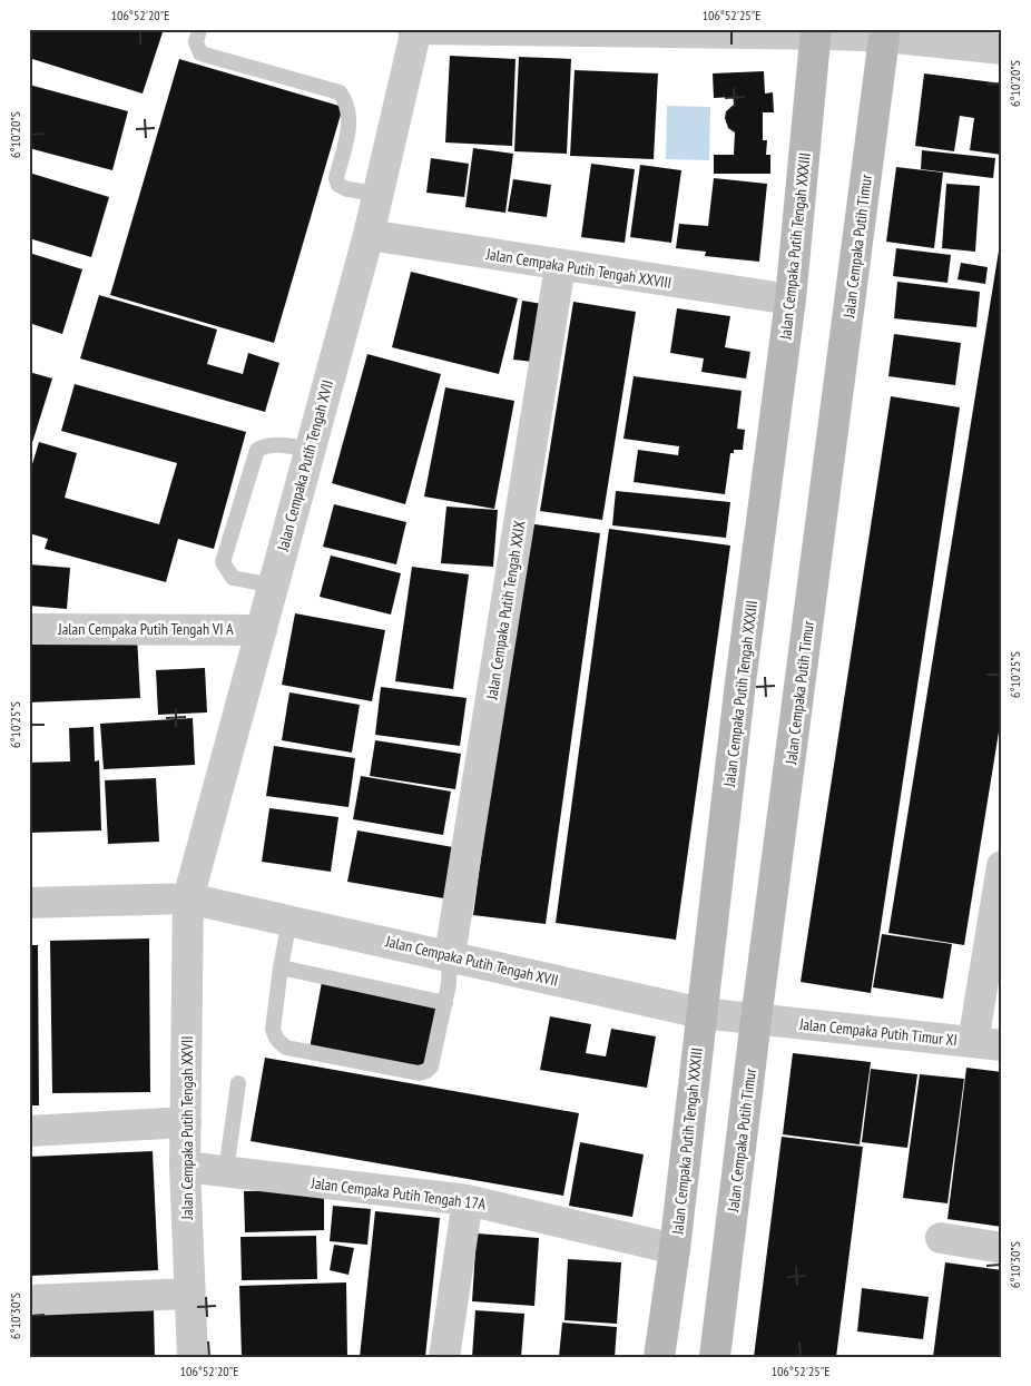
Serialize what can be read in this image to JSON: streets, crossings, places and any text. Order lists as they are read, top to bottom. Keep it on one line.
{"streets":{"street":["Jalan Cempaka Putih Tengah XXXIII","Jalan Cempaka Putih Timur","Jalan Cempaka Putih Tengah XXVIII","Jalan Cempaka Putih Tengah XVII","Jalan Cempaka Putih Tengah XXIX","Jalan Cempaka Putih Tengah VI A","Jalan Cempaka Putih Timur XI","Jalan Cempaka Putih Tengah XXVII","Jalan Cempaka Putih Tengah 17A"]},"crossings":[["Jalan Cempaka Putih Tengah XXXIII","Jalan Cempaka Putih Tengah XXVIII"],["Jalan Cempaka Putih Tengah XXXIII","Jalan Cempaka Putih Tengah XVII"],["Jalan Cempaka Putih Tengah XXXIII","Jalan Cempaka Putih Tengah 17A"],["Jalan Cempaka Putih Timur","Jalan Cempaka Putih Tengah XVII"],["Jalan Cempaka Putih Timur","Jalan Cempaka Putih Timur XI"],["Jalan Cempaka Putih Tengah XXVIII","Jalan Cempaka Putih Tengah XVII"],["Jalan Cempaka Putih Tengah XXVIII","Jalan Cempaka Putih Tengah XXIX"],["Jalan Cempaka Putih Tengah XVII","Jalan Cempaka Putih Tengah XXIX"],["Jalan Cempaka Putih Tengah XVII","Jalan Cempaka Putih Tengah VI A"],["Jalan Cempaka Putih Tengah XVII","Jalan Cempaka Putih Timur XI"],["Jalan Cempaka Putih Tengah XVII","Jalan Cempaka Putih Tengah XXVII"],["Jalan Cempaka Putih Tengah XXVII","Jalan Cempaka Putih Tengah 17A"]],"coordinates":["106°52'20\"E","106°52'25\"E","6°10'20\"S","6°10'25\"S","6°10'30\"S"]}
